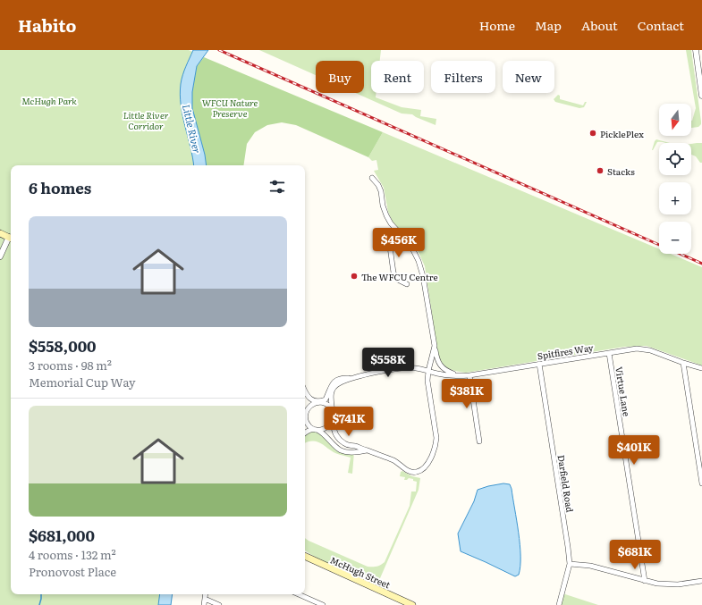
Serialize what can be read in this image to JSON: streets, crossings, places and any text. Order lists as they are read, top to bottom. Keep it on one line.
{"streets":{"main road":["McHugh Street"],"street":["Spitfires Way","Virtue Lane","Darfield Road"]},"crossings":[["Spitfires Way","Virtue Lane"],["Spitfires Way","Darfield Road"]],"water":["Little River"],"parks":["McHugh Park","WFCU Nature Preserve","Little River Corridor"],"places":["PicklePlex","Stacks","The WFCU Centre"],"north":"bottom","page":{"header":"Habito","nav":["Home","Map","About","Contact"],"chip":["Buy","Rent","Filters","New"],"map_buttons":["+","−"],"heading":"6 homes","list":[{"name":"$558,000","note":"3 rooms · 98 m² · Memorial Cup Way"},{"name":"$681,000","note":"4 rooms · 132 m² · Pronovost Place"}],"price":["$456K","$558K","$381K","$741K","$401K","$681K"]}}
